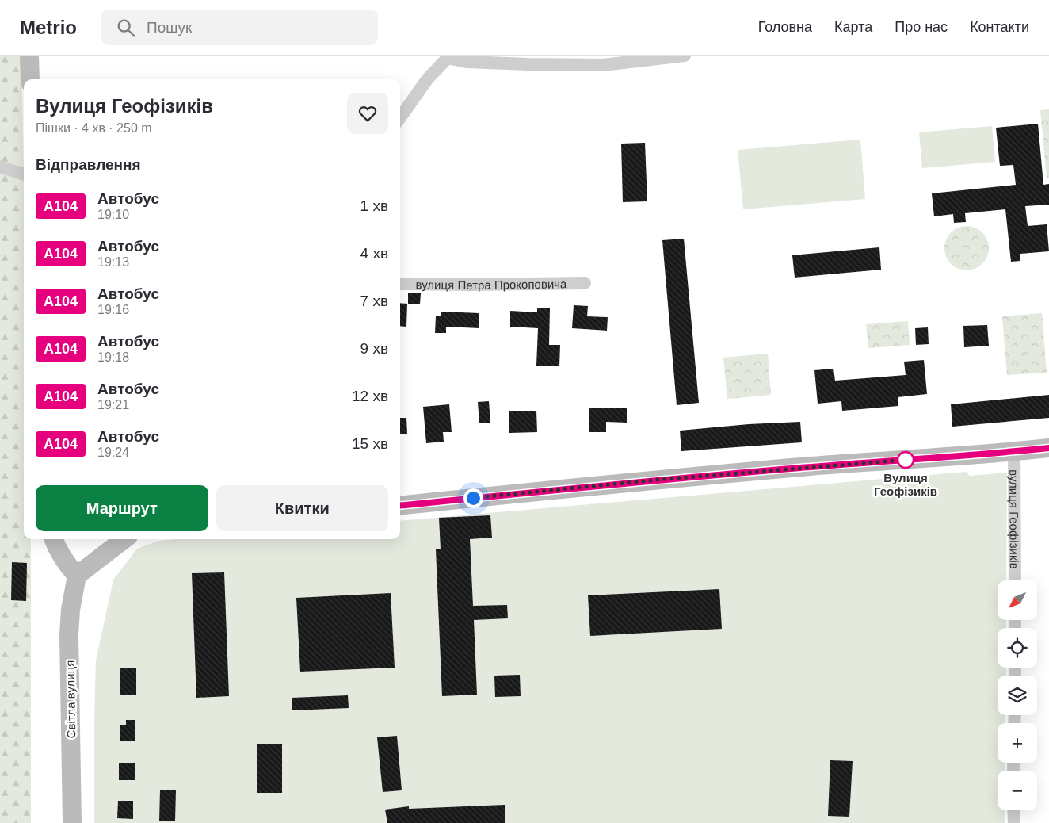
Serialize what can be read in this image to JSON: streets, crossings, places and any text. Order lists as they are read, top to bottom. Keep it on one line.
{"streets":{"main road":["Світла вулиця"],"street":["вулиця Петра Прокоповича","вулиця Геофізиків"]},"places":["Вулиця Геофізиків"],"lines":["bus line А104"],"north":"bottom left","page":{"header":"Metrio","search":"Пошук","nav":["Головна","Карта","Про нас","Контакти"],"heading":[["Вулиця Геофізиків","Пішки · 4 хв · 250 m"],"Відправлення"],"list":[{"mark":"А104","name":"Автобус","note":"19:10","value":"1 хв"},{"mark":"А104","name":"Автобус","note":"19:13","value":"4 хв"},{"mark":"А104","name":"Автобус","note":"19:16","value":"7 хв"},{"mark":"А104","name":"Автобус","note":"19:18","value":"9 хв"},{"mark":"А104","name":"Автобус","note":"19:21","value":"12 хв"},{"mark":"А104","name":"Автобус","note":"19:24","value":"15 хв"}],"buttons":["Маршрут","Квитки"],"map_buttons":["+","−"]}}
